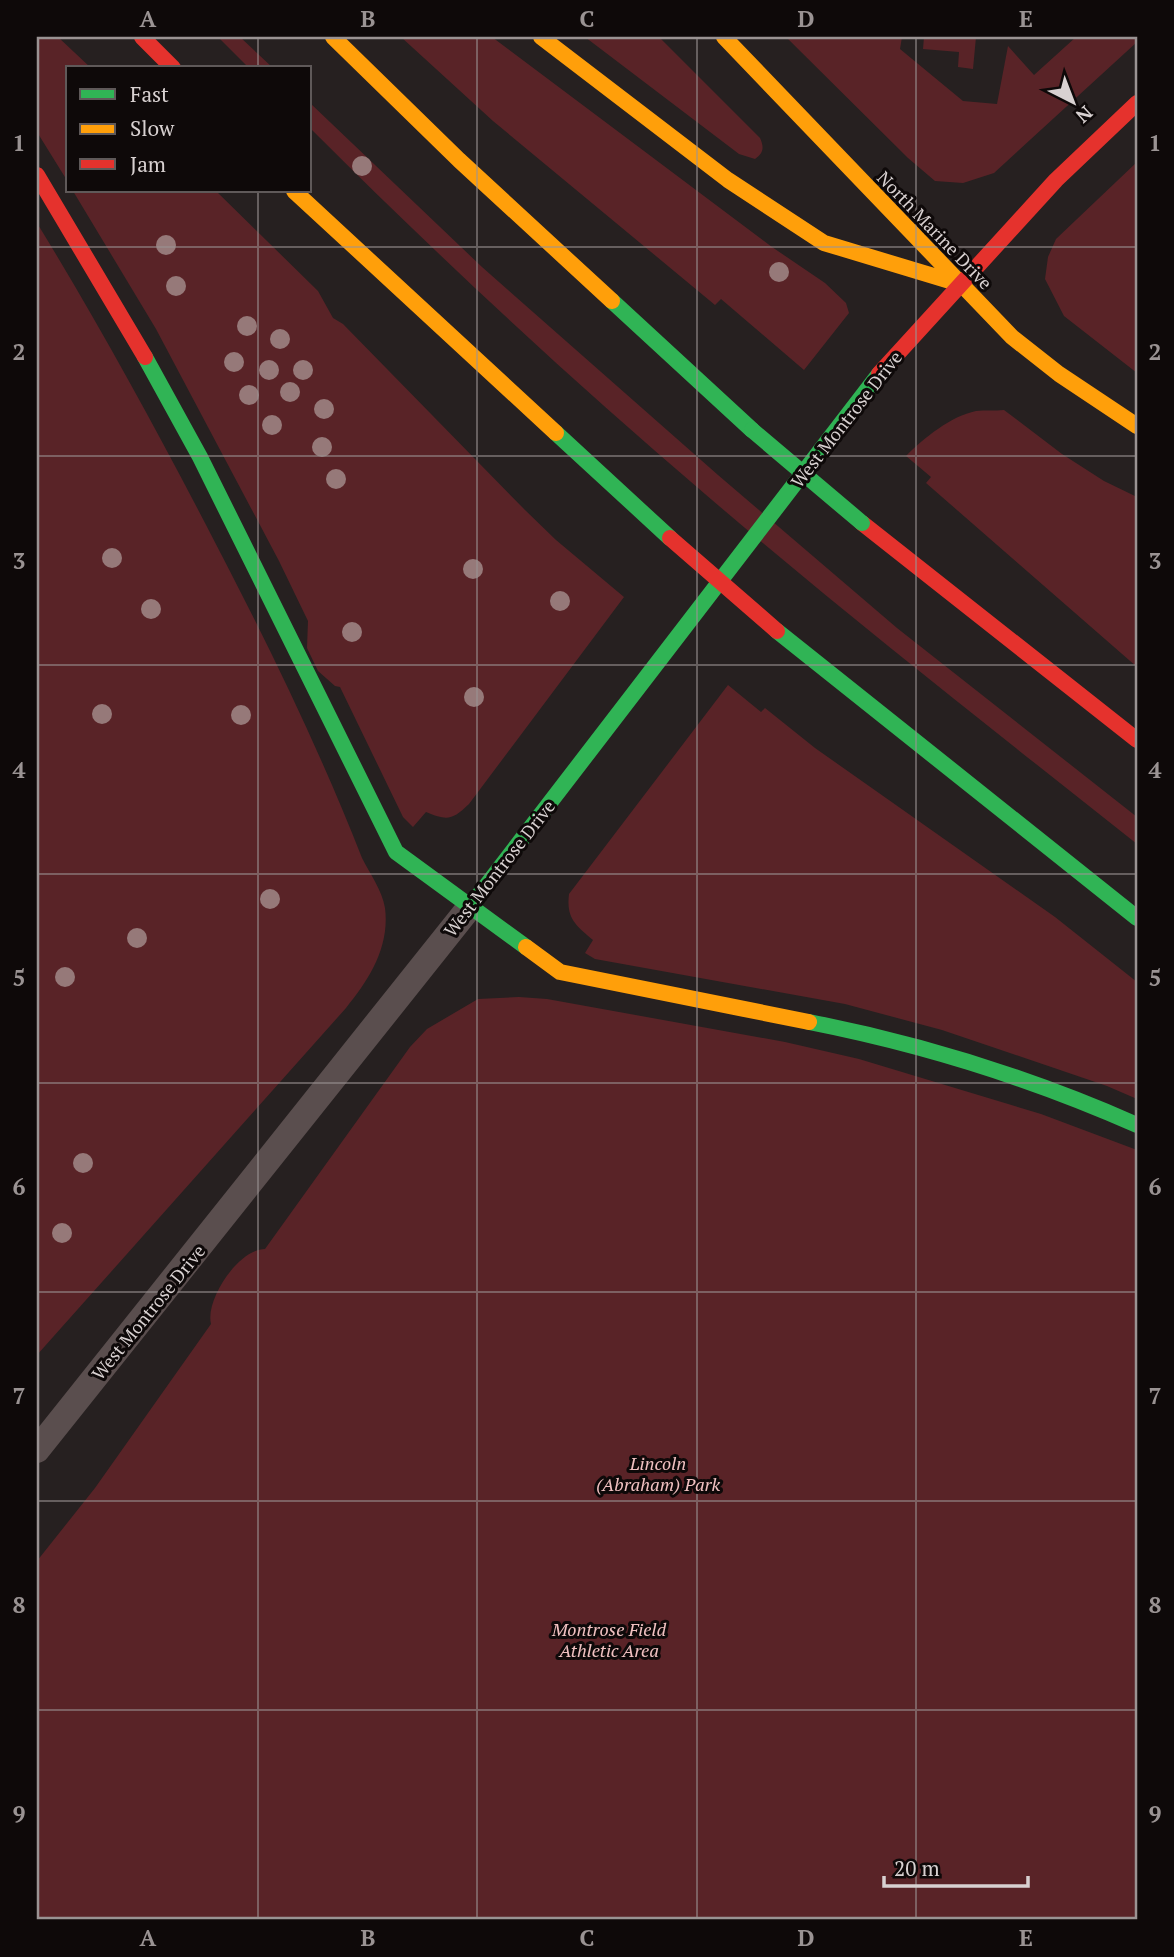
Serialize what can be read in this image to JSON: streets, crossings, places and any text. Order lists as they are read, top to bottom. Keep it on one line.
{"streets":{"main road":["North Marine Drive","West Montrose Drive"]},"crossings":[["North Marine Drive","West Montrose Drive"]],"parks":["Lincoln (Abraham) Park","Montrose Field Athletic Area"],"legend":["Fast","Slow","Jam"],"scale_bar":"20 m","north":"bottom right","grid":{"columns":["A","B","C","D","E"],"rows":["1","2","3","4","5","6","7","8","9"]}}
